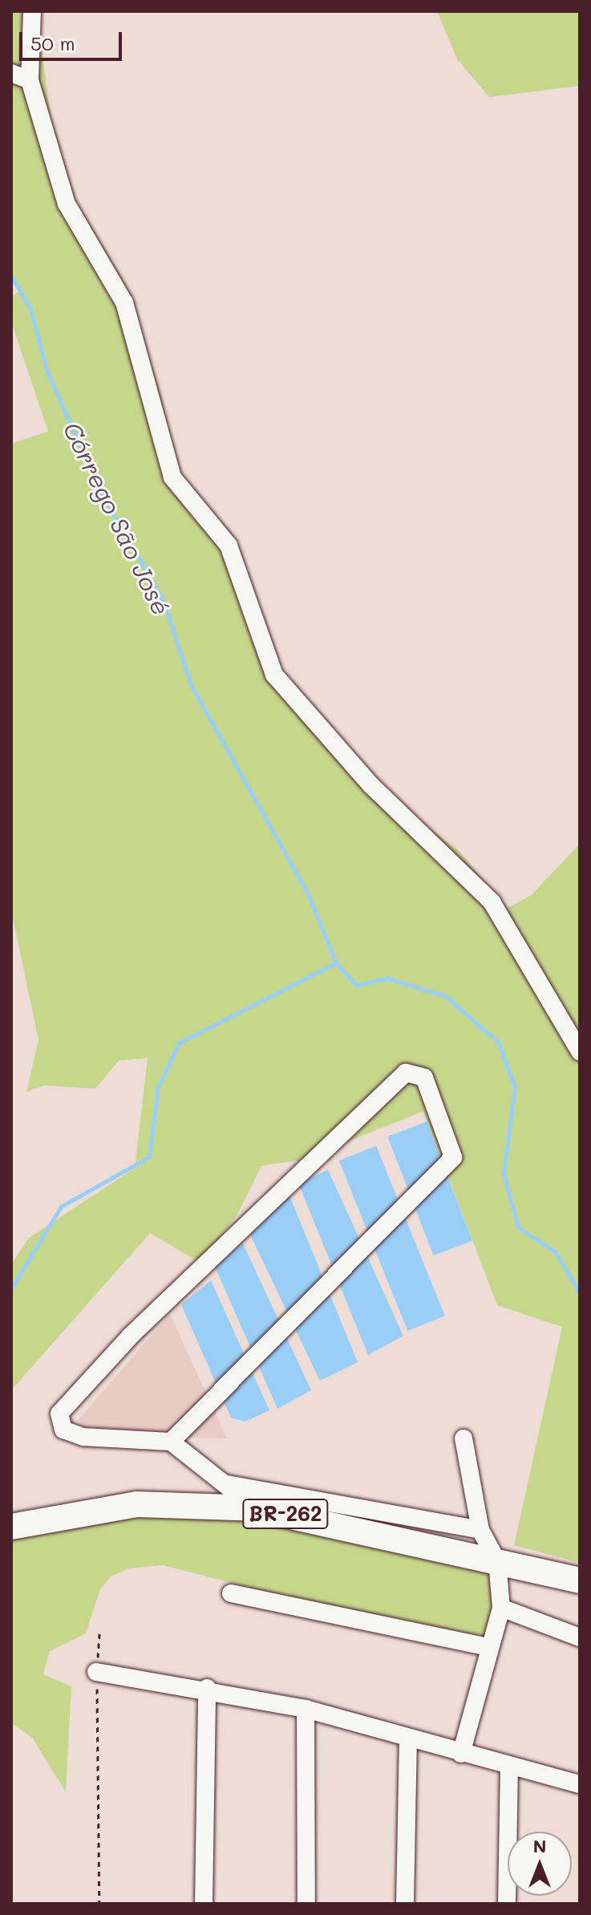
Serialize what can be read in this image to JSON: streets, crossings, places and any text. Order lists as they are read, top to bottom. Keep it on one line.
{"streets":{"highway":["BR-262"]},"water":["Córrego São José"],"scale_bar":"50 m","north":"top"}
